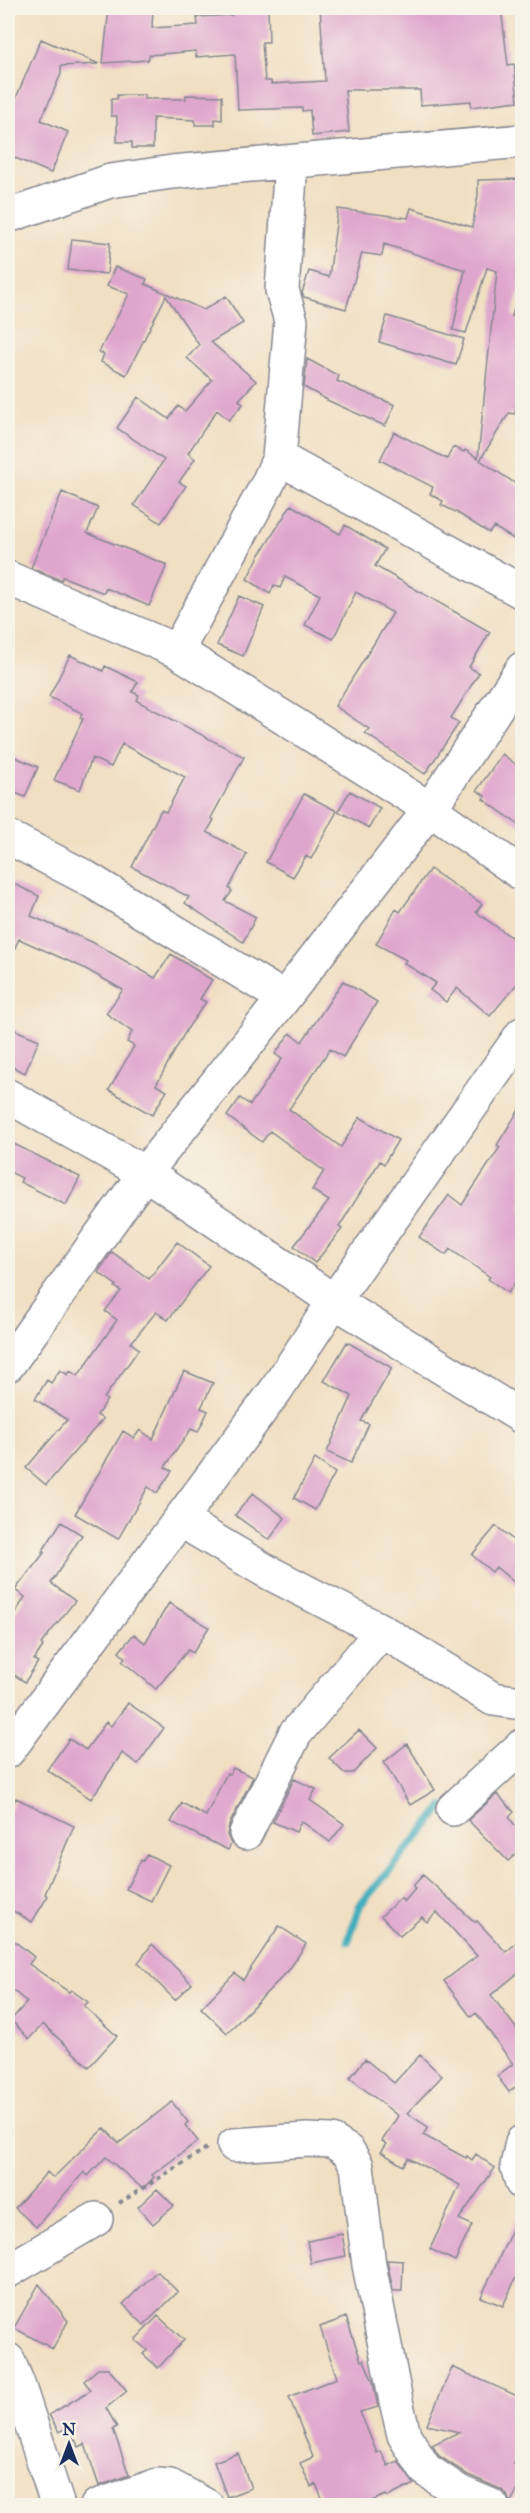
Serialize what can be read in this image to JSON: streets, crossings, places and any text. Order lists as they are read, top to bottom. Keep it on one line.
{"north":"top"}
